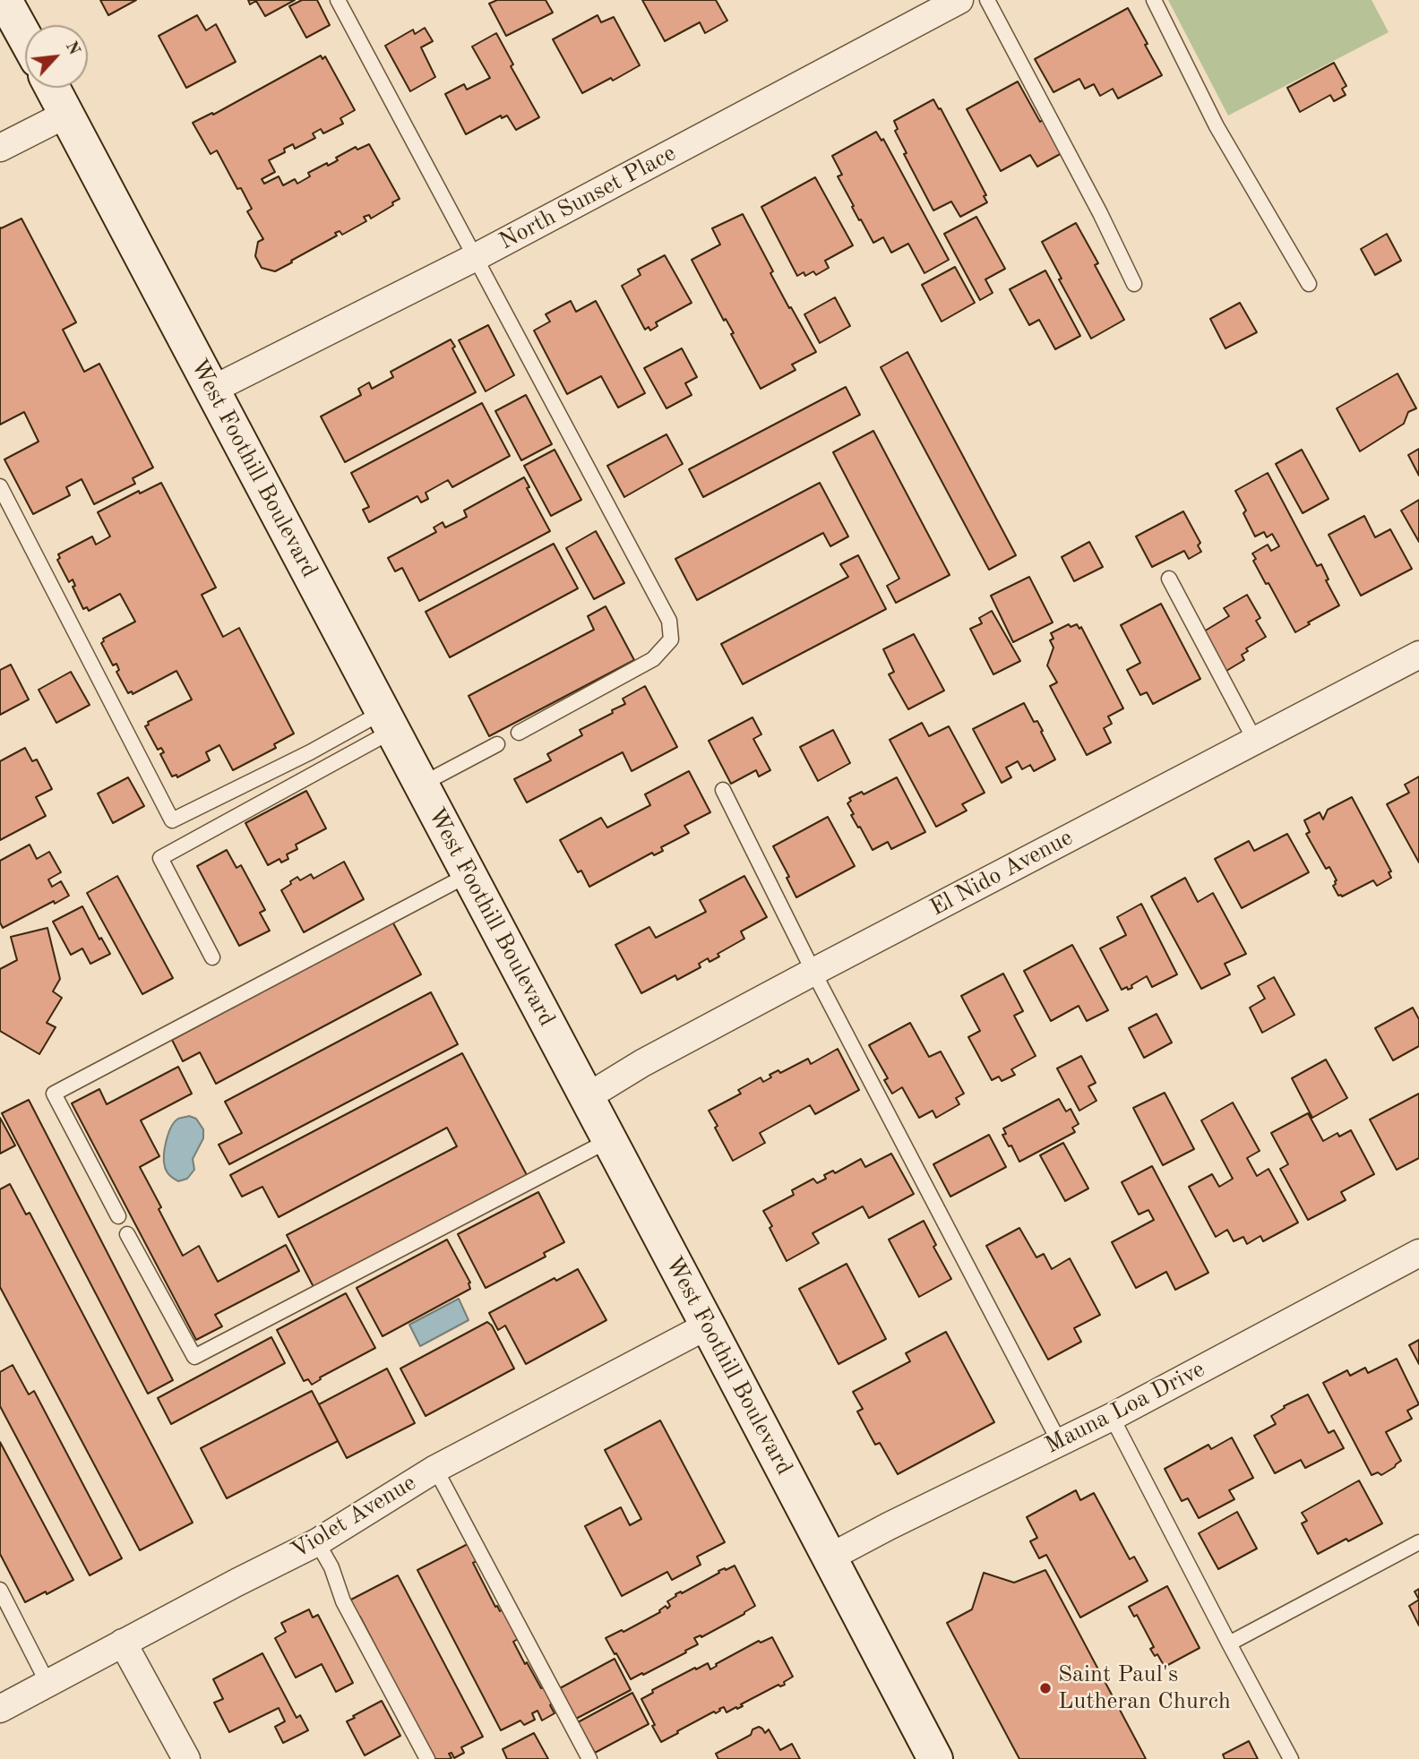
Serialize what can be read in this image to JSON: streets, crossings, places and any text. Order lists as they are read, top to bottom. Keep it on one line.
{"streets":{"main road":["West Foothill Boulevard"],"street":["North Sunset Place","El Nido Avenue","Mauna Loa Drive","Violet Avenue"]},"crossings":[["North Sunset Place","West Foothill Boulevard"],["West Foothill Boulevard","El Nido Avenue"],["West Foothill Boulevard","Mauna Loa Drive"],["West Foothill Boulevard","Violet Avenue"]],"places":["Saint Paul's Lutheran Church"],"north":"top right"}
